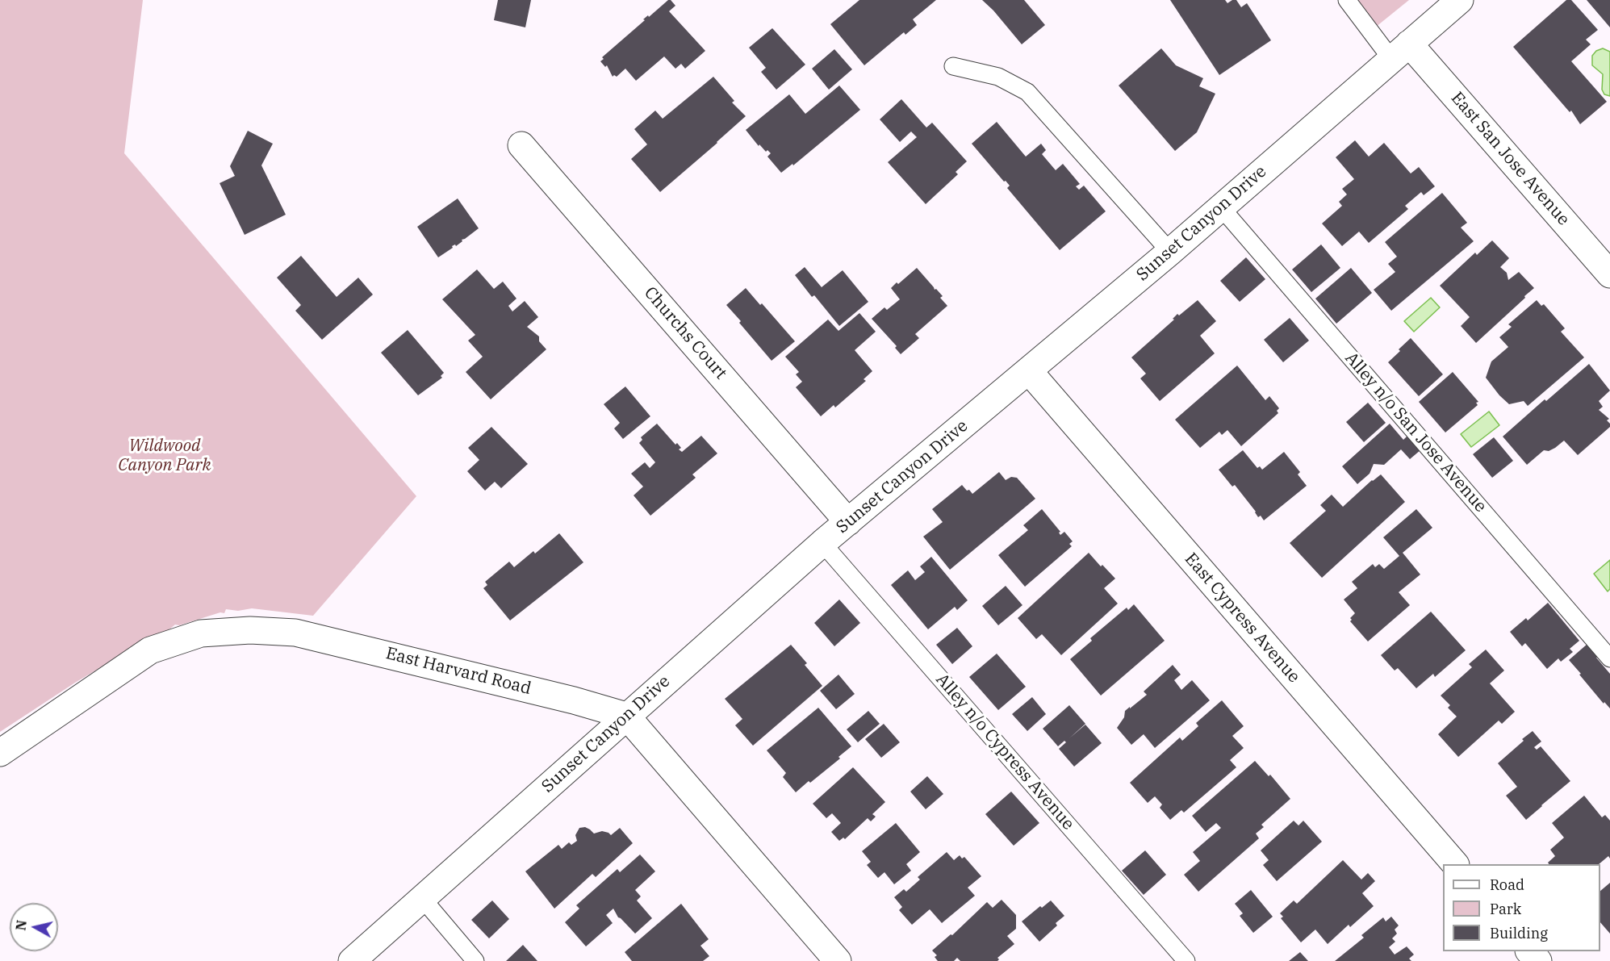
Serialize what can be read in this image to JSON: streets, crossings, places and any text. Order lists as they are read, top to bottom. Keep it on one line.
{"streets":{"street":["East San Jose Avenue","Sunset Canyon Drive","Churchs Court","East Cypress Avenue","East Harvard Road"],"lane":["Alley n/o San Jose Avenue","Alley n/o Cypress Avenue"]},"crossings":[["East San Jose Avenue","Sunset Canyon Drive"],["Sunset Canyon Drive","Churchs Court"],["Sunset Canyon Drive","Alley n/o San Jose Avenue"],["Sunset Canyon Drive","East Cypress Avenue"],["Sunset Canyon Drive","East Harvard Road"],["Sunset Canyon Drive","Alley n/o Cypress Avenue"]],"parks":["Wildwood Canyon Park"],"legend":["Road","Park","Building"],"north":"left"}
